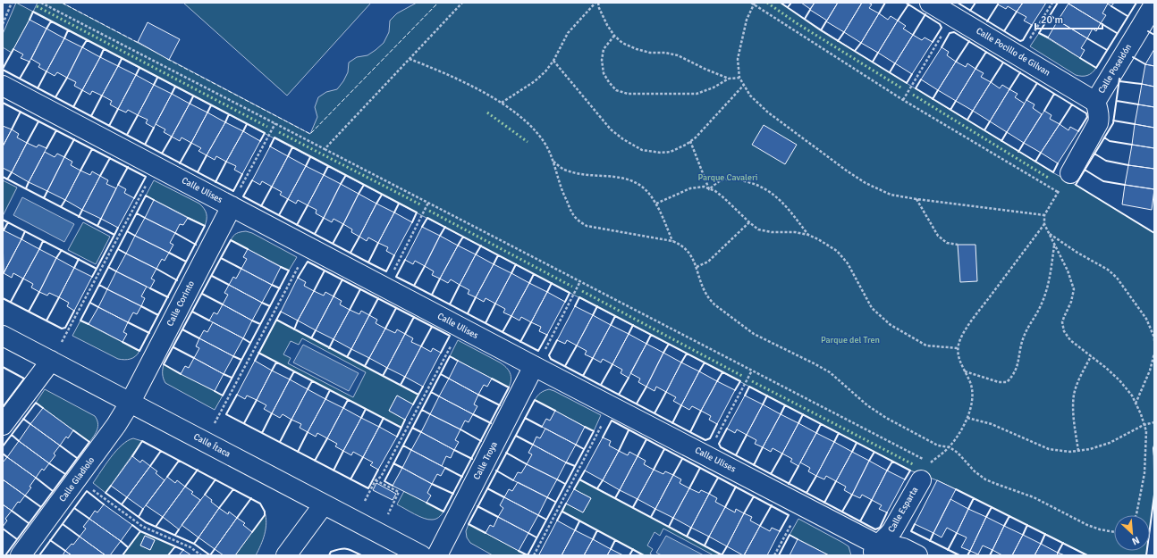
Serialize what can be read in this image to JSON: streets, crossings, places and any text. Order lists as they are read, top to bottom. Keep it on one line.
{"streets":{"street":["Calle Pocillo de Gilvan","Calle Poseidón","Calle Ulises","Calle Corinto","Calle Ítaca","Calle Troya","Calle Gladiolo","Calle Esparta"]},"crossings":[["Calle Pocillo de Gilvan","Calle Poseidón"],["Calle Ulises","Calle Corinto"],["Calle Ulises","Calle Troya"],["Calle Ulises","Calle Esparta"],["Calle Corinto","Calle Ítaca"],["Calle Corinto","Calle Gladiolo"],["Calle Ítaca","Calle Gladiolo"]],"parks":["Parque Cavaleri","Parque del Tren"],"scale_bar":"20 m","north":"bottom right"}
